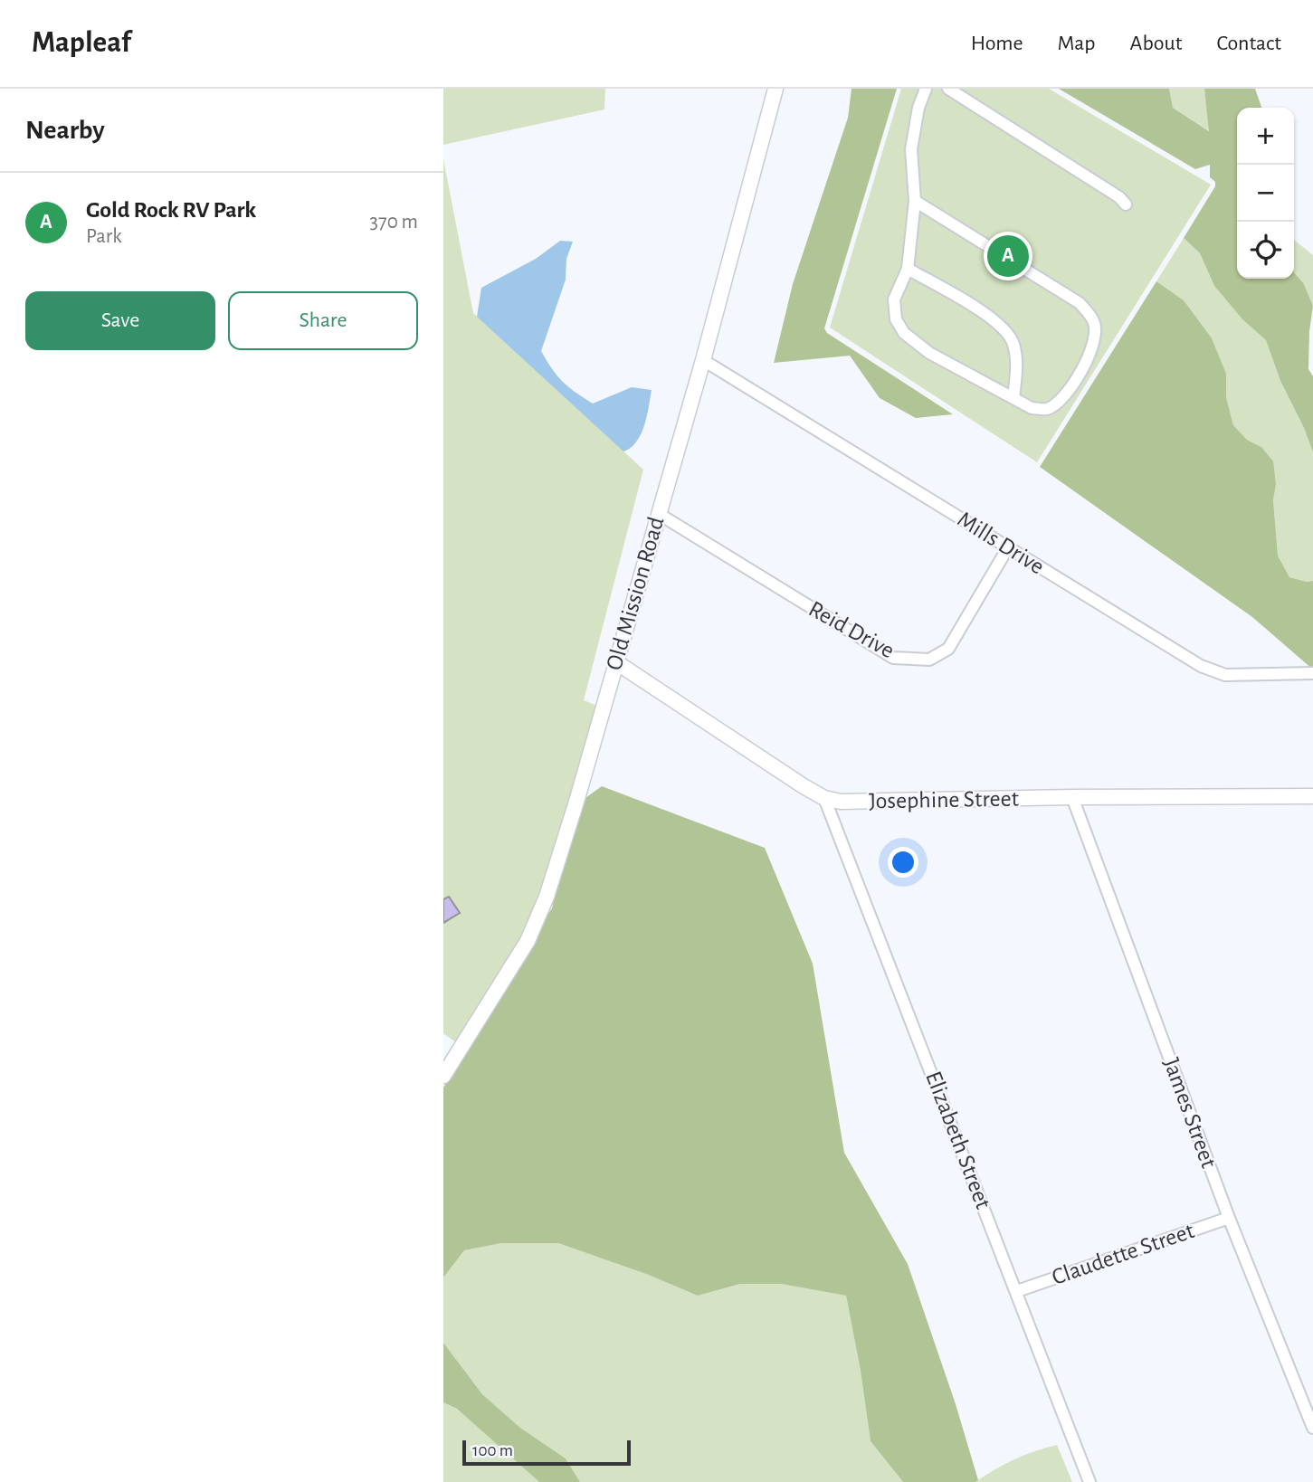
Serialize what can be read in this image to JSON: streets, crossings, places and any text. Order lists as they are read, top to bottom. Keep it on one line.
{"streets":{"street":["Mills Drive","Old Mission Road","Reid Drive","Josephine Street","James Street","Elizabeth Street","Claudette Street"]},"crossings":[["Mills Drive","Old Mission Road"],["Mills Drive","Reid Drive"],["Old Mission Road","Reid Drive"],["Old Mission Road","Josephine Street"],["Josephine Street","James Street"],["Josephine Street","Elizabeth Street"],["James Street","Claudette Street"],["Elizabeth Street","Claudette Street"]],"scale_bar":"100 m","page":{"header":"Mapleaf","nav":["Home","Map","About","Contact"],"heading":"Nearby","map_buttons":["+","−"],"list":[{"mark":"A","name":"Gold Rock RV Park","note":"Park","value":"370 m"}],"pins":"A","buttons":["Save","Share"],"scale":"100 m"}}
